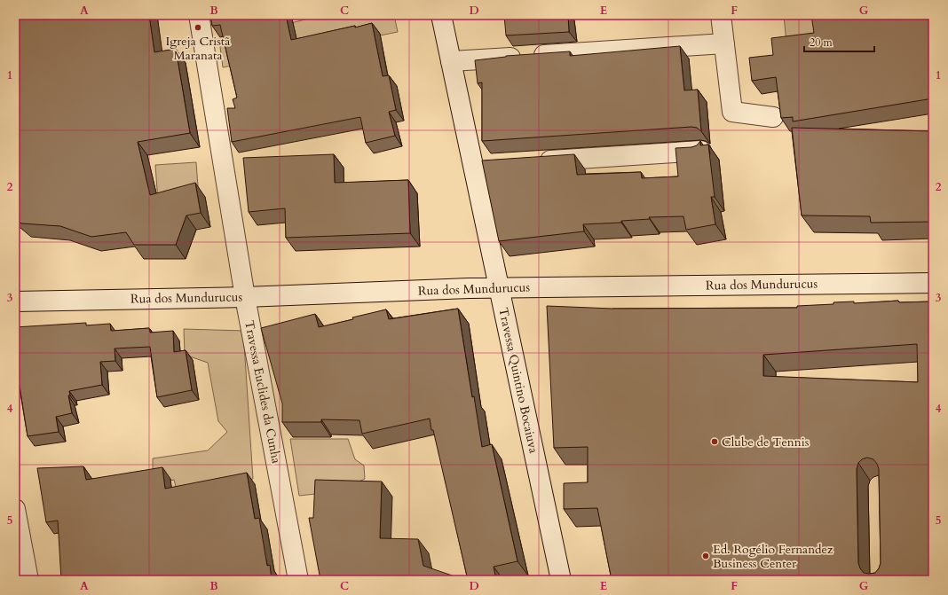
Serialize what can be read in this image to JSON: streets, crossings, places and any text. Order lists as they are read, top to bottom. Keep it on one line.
{"streets":{"street":["Rua dos Mundurucus","Travessa Quintino Bocaiuva","Travessa Euclides da Cunha"]},"crossings":[["Rua dos Mundurucus","Travessa Quintino Bocaiuva"],["Rua dos Mundurucus","Travessa Euclides da Cunha"]],"places":["Igreja Cristã Maranata","Clube de Tennis","Ed. Rogélio Fernandez Business Center"],"scale_bar":"20 m","grid":{"columns":["A","B","C","D","E","F","G"],"rows":["1","2","3","4","5"]}}
